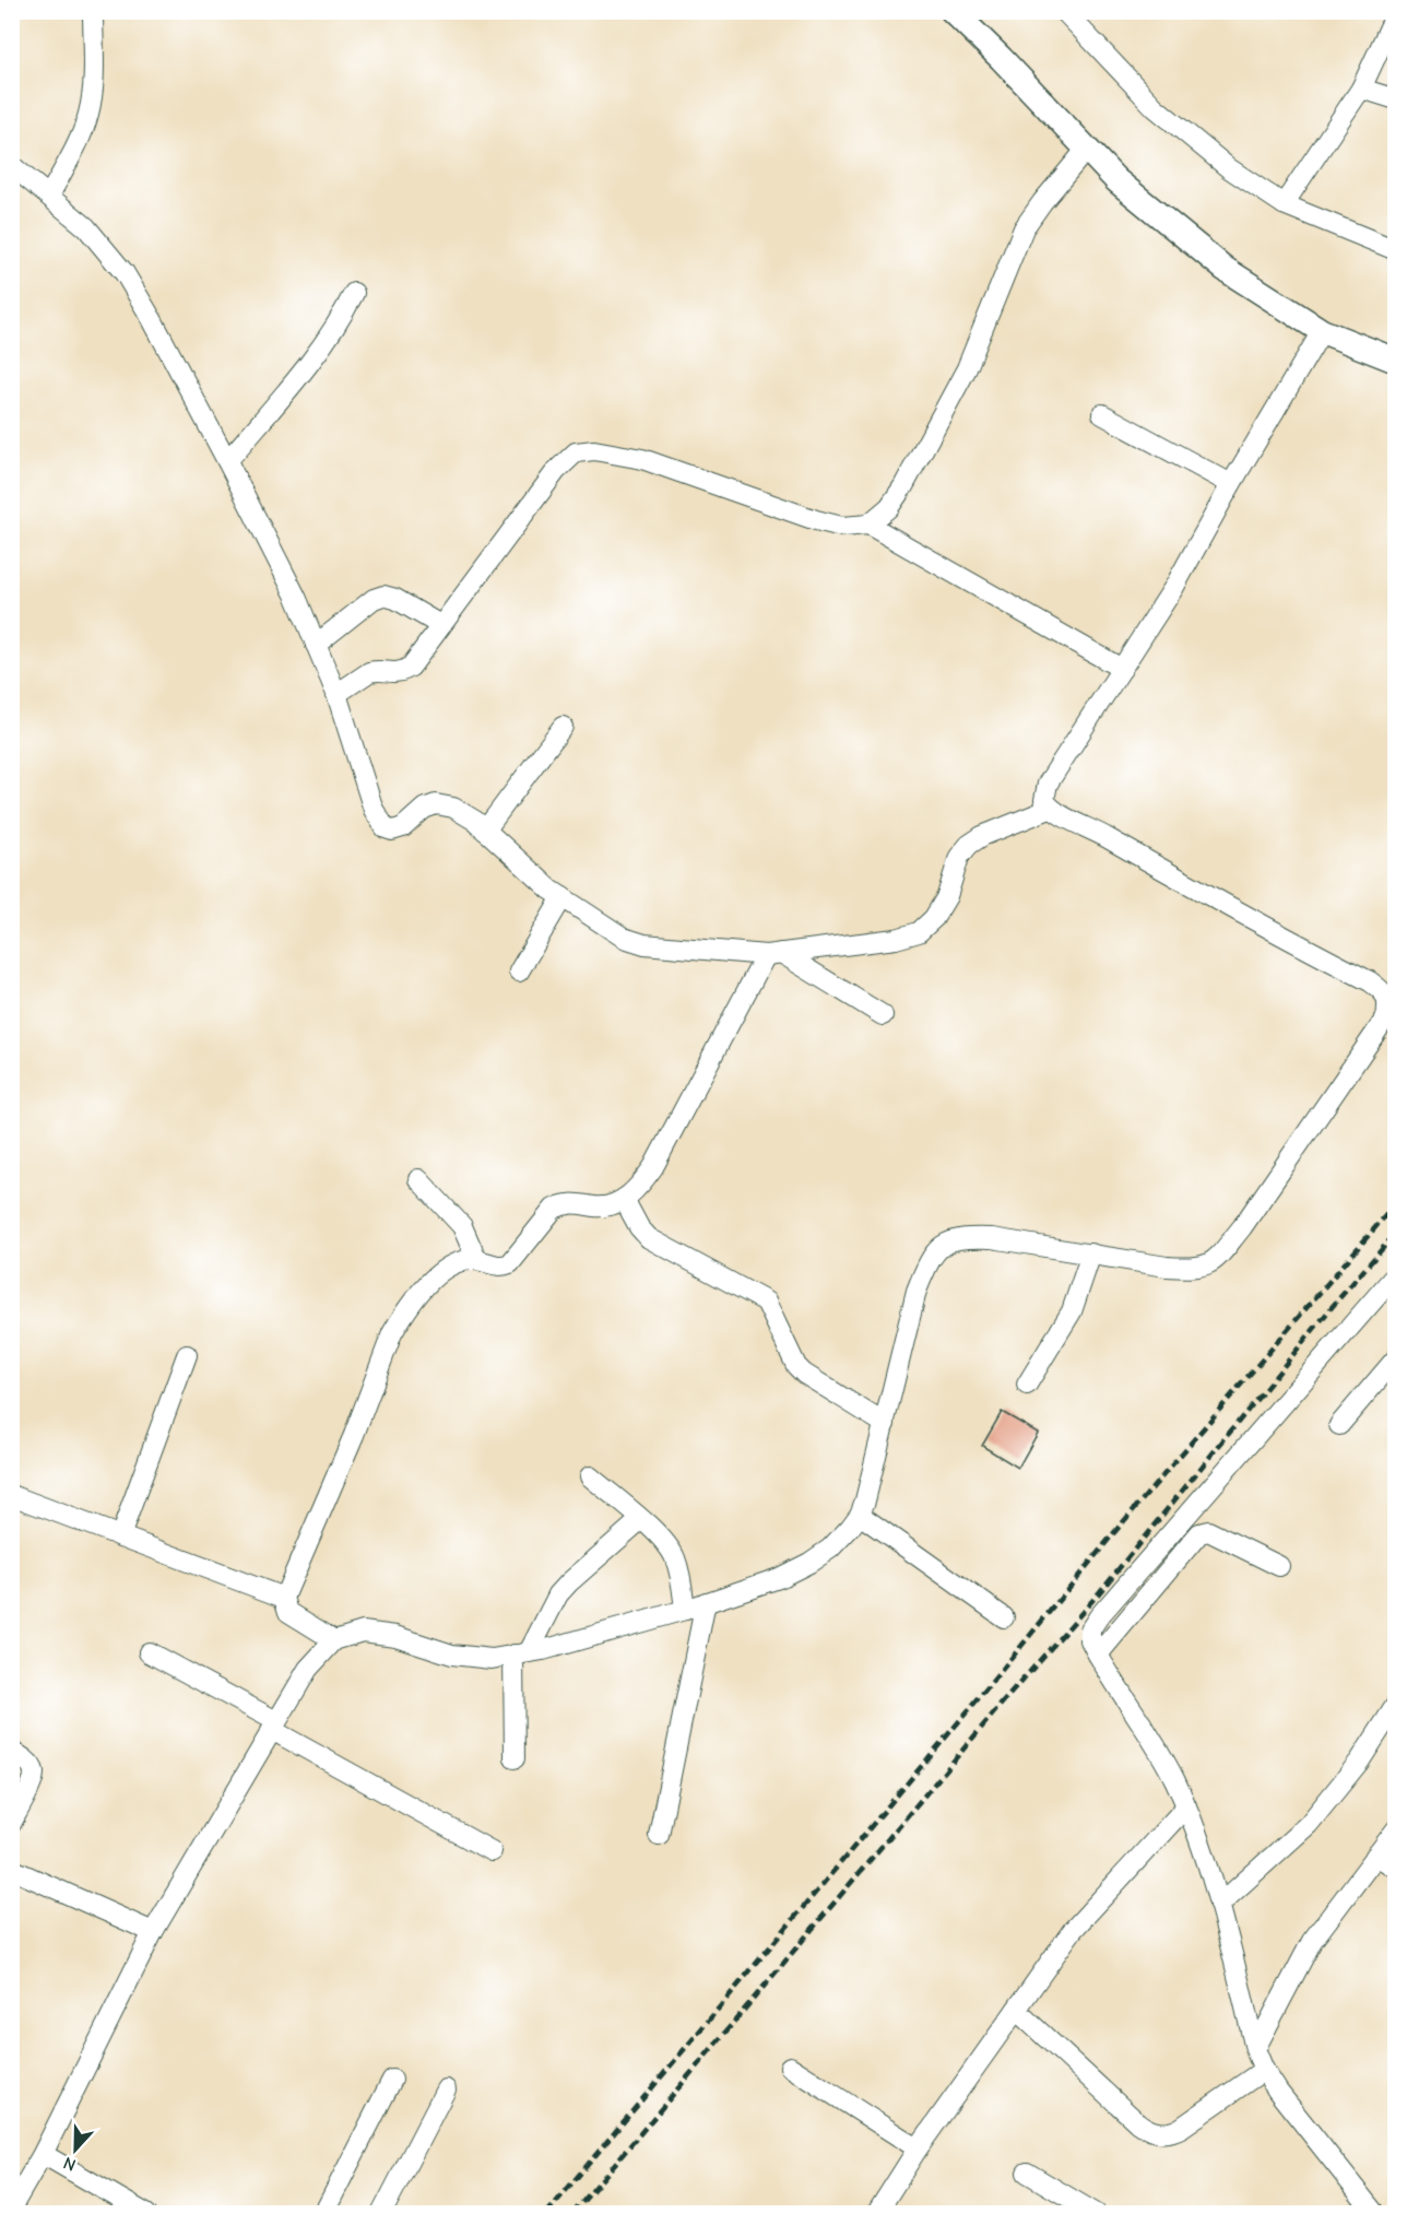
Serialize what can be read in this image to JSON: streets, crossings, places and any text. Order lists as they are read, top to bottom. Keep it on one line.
{"north":"bottom"}
